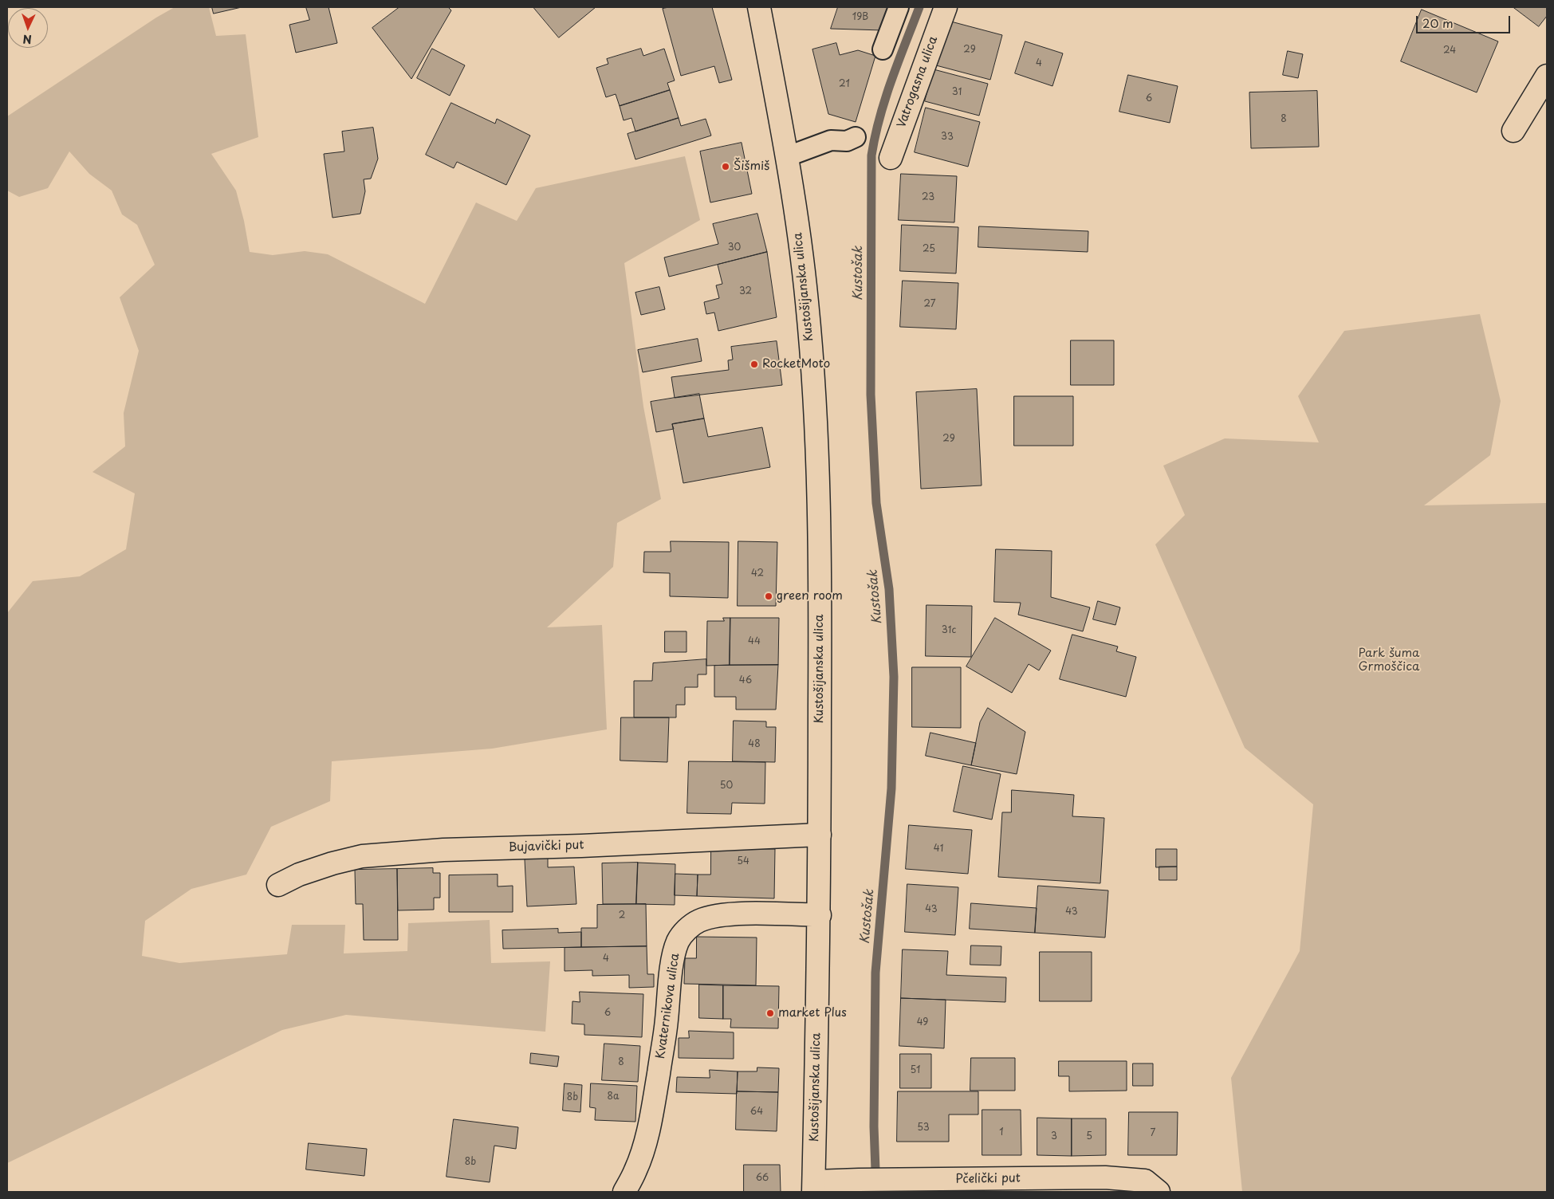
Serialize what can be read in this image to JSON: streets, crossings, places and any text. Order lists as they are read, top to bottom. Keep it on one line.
{"streets":{"street":["Vatrogasna ulica","Kustošijanska ulica","Bujavički put","Kvaternikova ulica","Pčelički put"]},"crossings":[["Kustošijanska ulica","Bujavički put"],["Kustošijanska ulica","Kvaternikova ulica"],["Kustošijanska ulica","Pčelički put"]],"water":["Kustošak"],"parks":["Park šuma Grmoščica"],"places":["Šišmiš","RocketMoto","green room","market Plus"],"house_numbers":["19B","29","24","4","21","31","6","8","33","23","30","25","32","27","29","42","31c","44","46","48","50","41","54","43","43","2","4","6","49","8","51","8a","8b","64","53","1","7","3","5","8b","66"],"scale_bar":"20 m","north":"bottom"}
